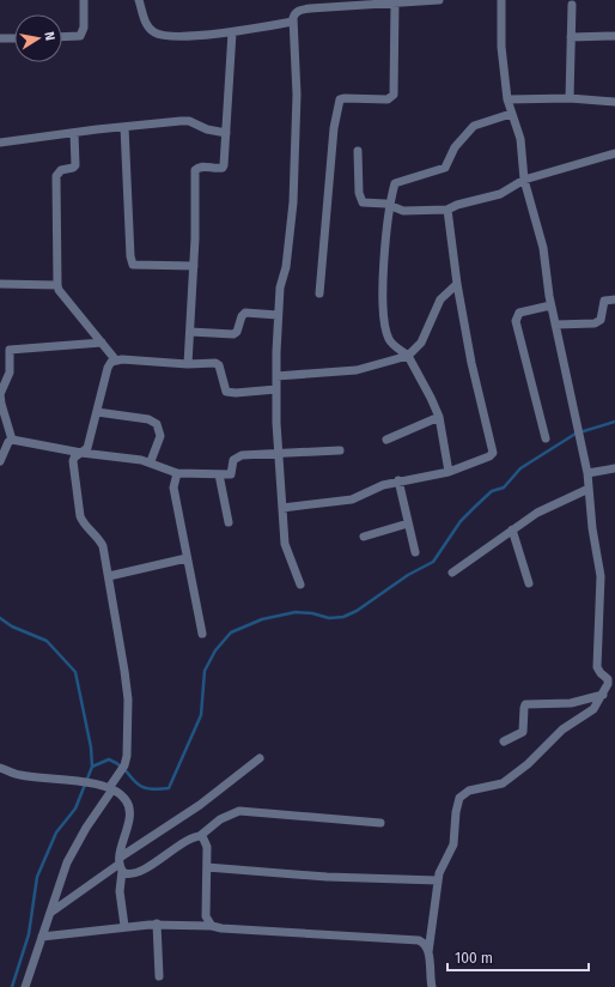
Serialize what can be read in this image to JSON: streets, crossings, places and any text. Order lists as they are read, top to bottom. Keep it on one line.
{"scale_bar":"100 m","north":"right"}
